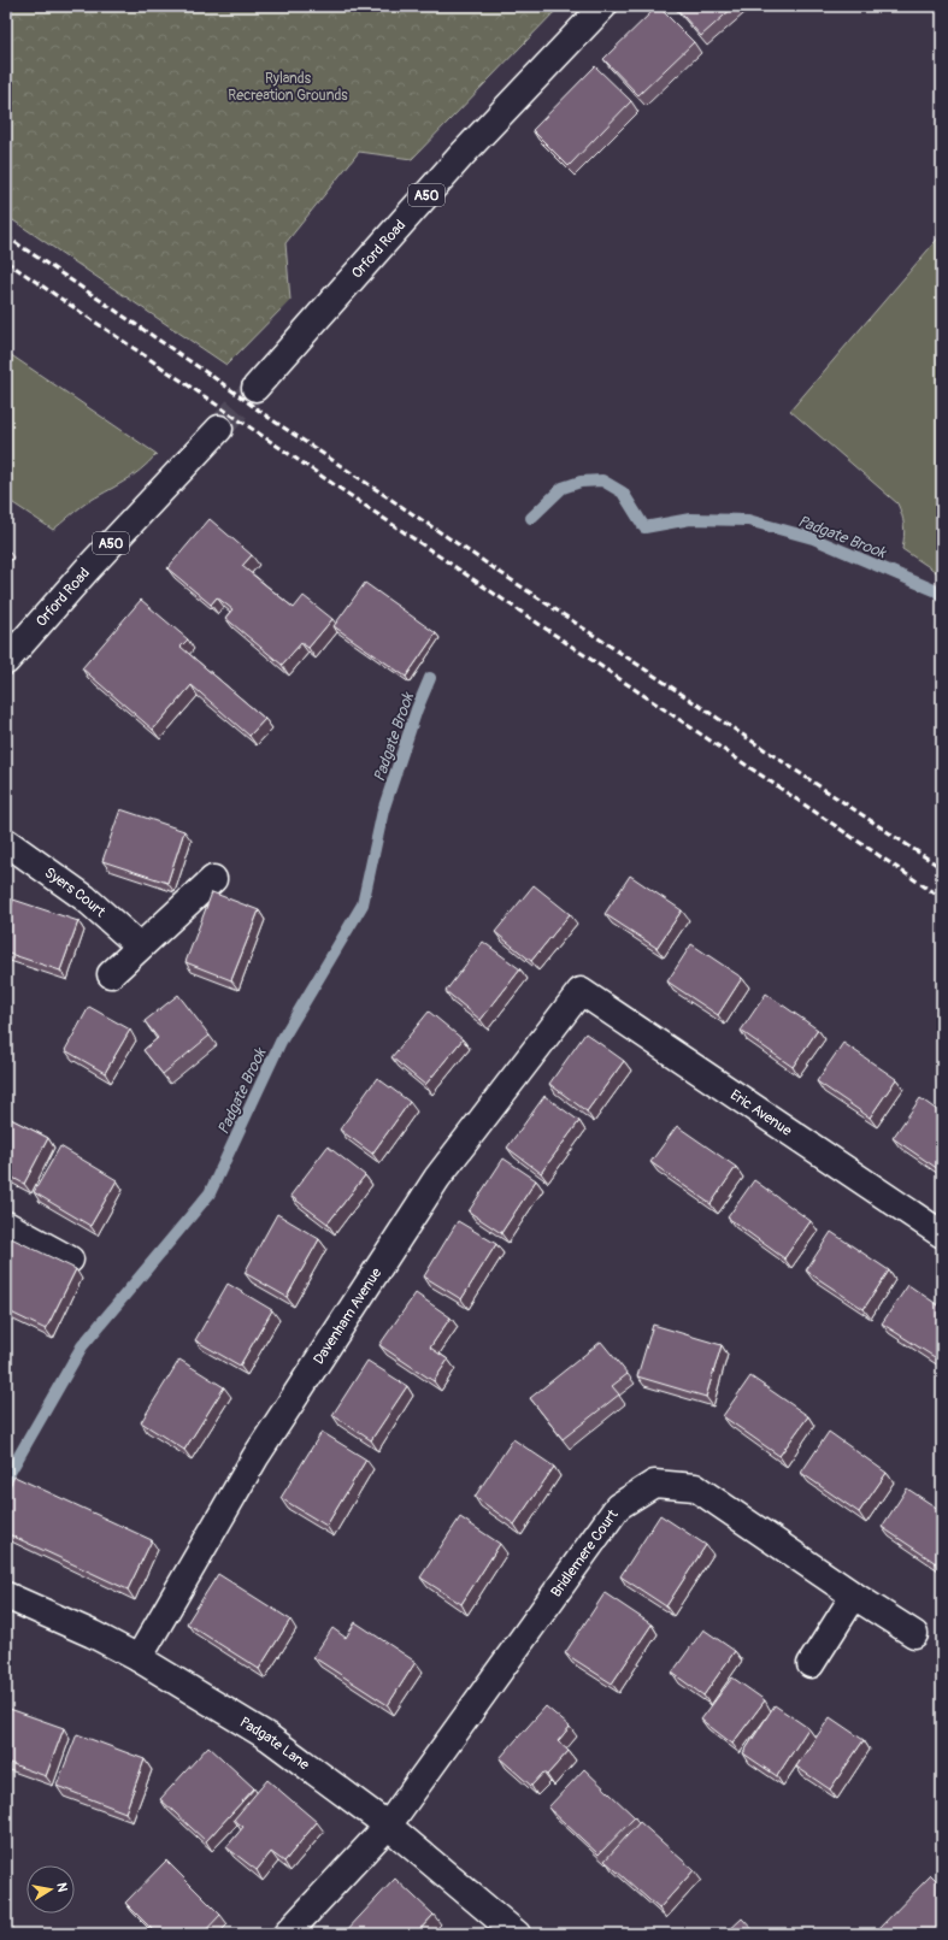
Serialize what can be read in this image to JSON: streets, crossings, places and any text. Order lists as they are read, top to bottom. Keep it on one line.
{"streets":{"street":["A50","Orford Road","Syers Court","Eric Avenue","Davenham Avenue","Bridlemere Court","Padgate Lane"]},"crossings":[["Eric Avenue","Davenham Avenue"],["Davenham Avenue","Padgate Lane"],["Bridlemere Court","Padgate Lane"]],"water":["Padgate Brook"],"parks":["Rylands Recreation Grounds"],"north":"right"}
